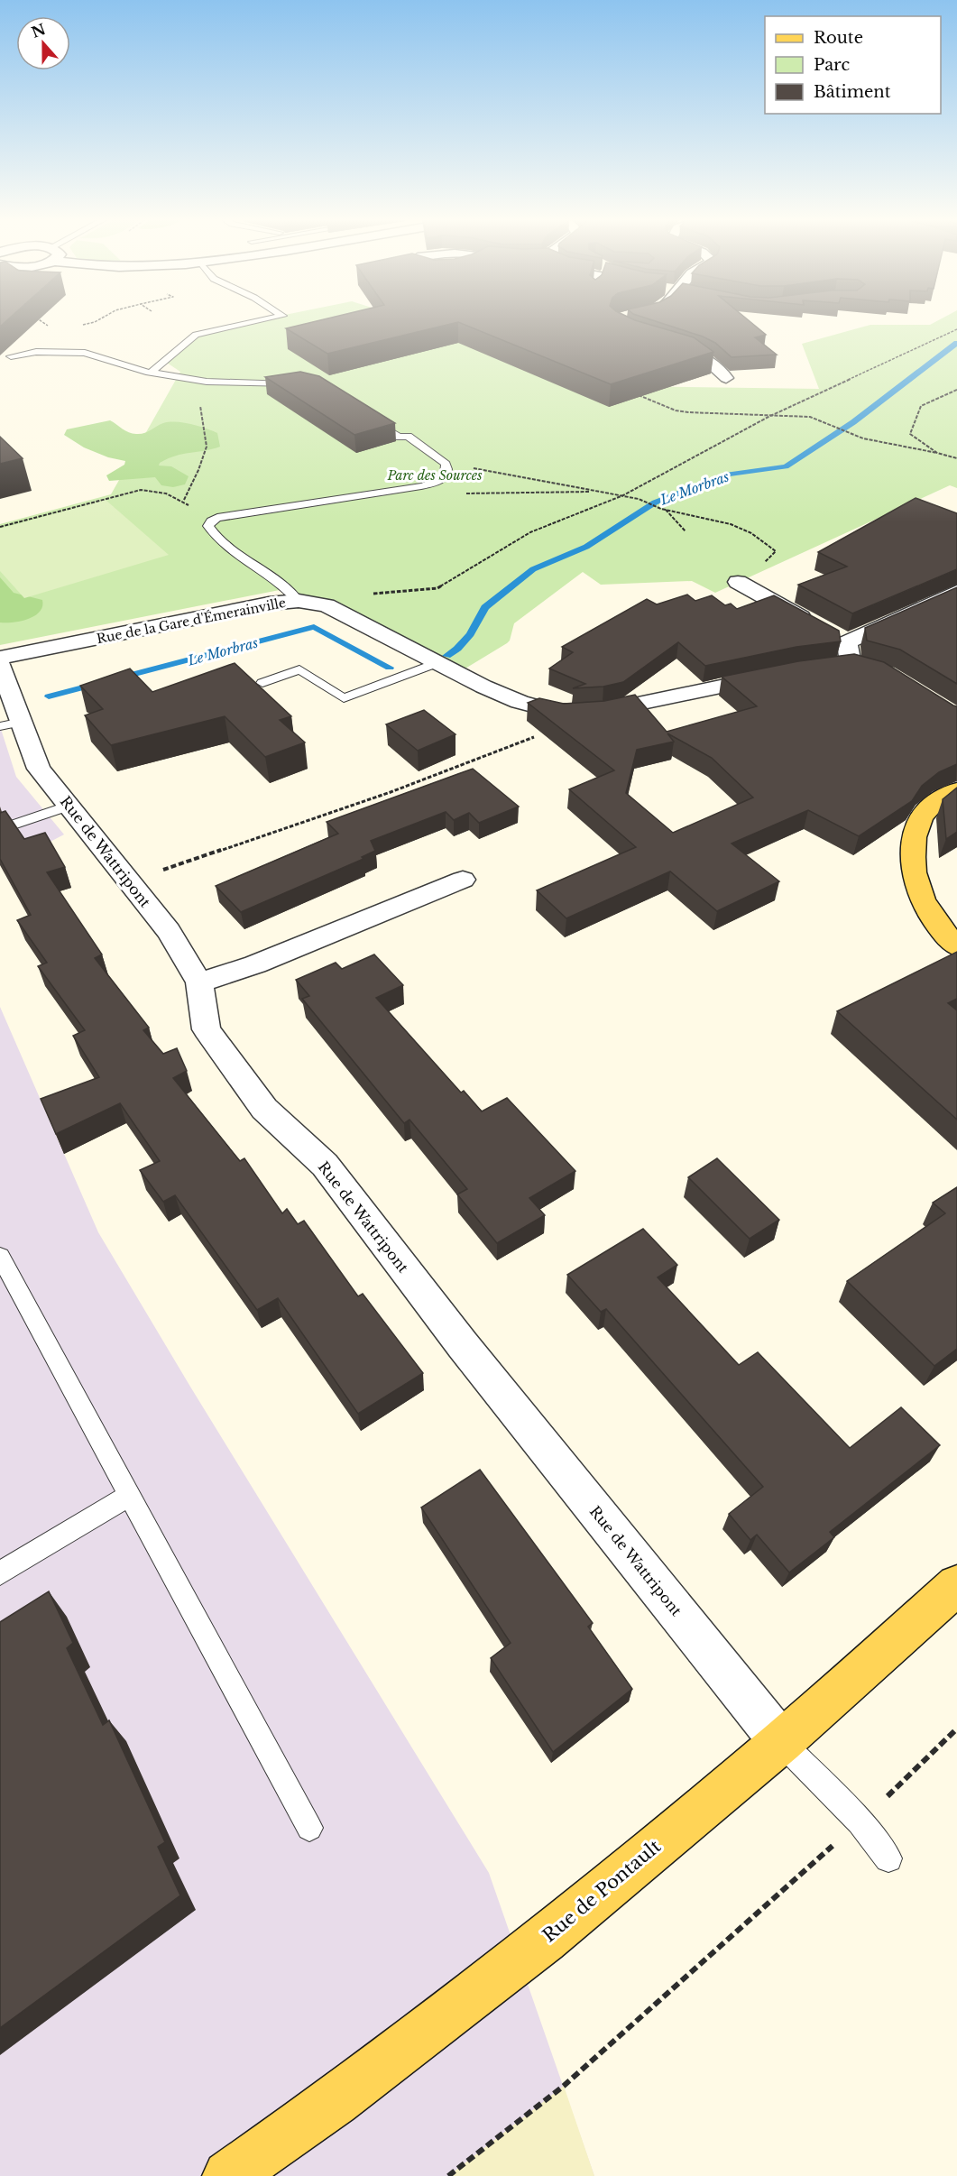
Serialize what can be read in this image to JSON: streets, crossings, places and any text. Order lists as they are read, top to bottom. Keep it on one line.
{"streets":{"main road":["Rue de Pontault"],"street":["Rue de la Gare d'Émerainville","Rue de Wattripont"]},"crossings":[["Rue de Wattripont","Rue de Pontault"]],"water":["Le Morbras"],"parks":["Parc des Sources"],"legend":["Route","Parc","Bâtiment"],"north":"top"}
